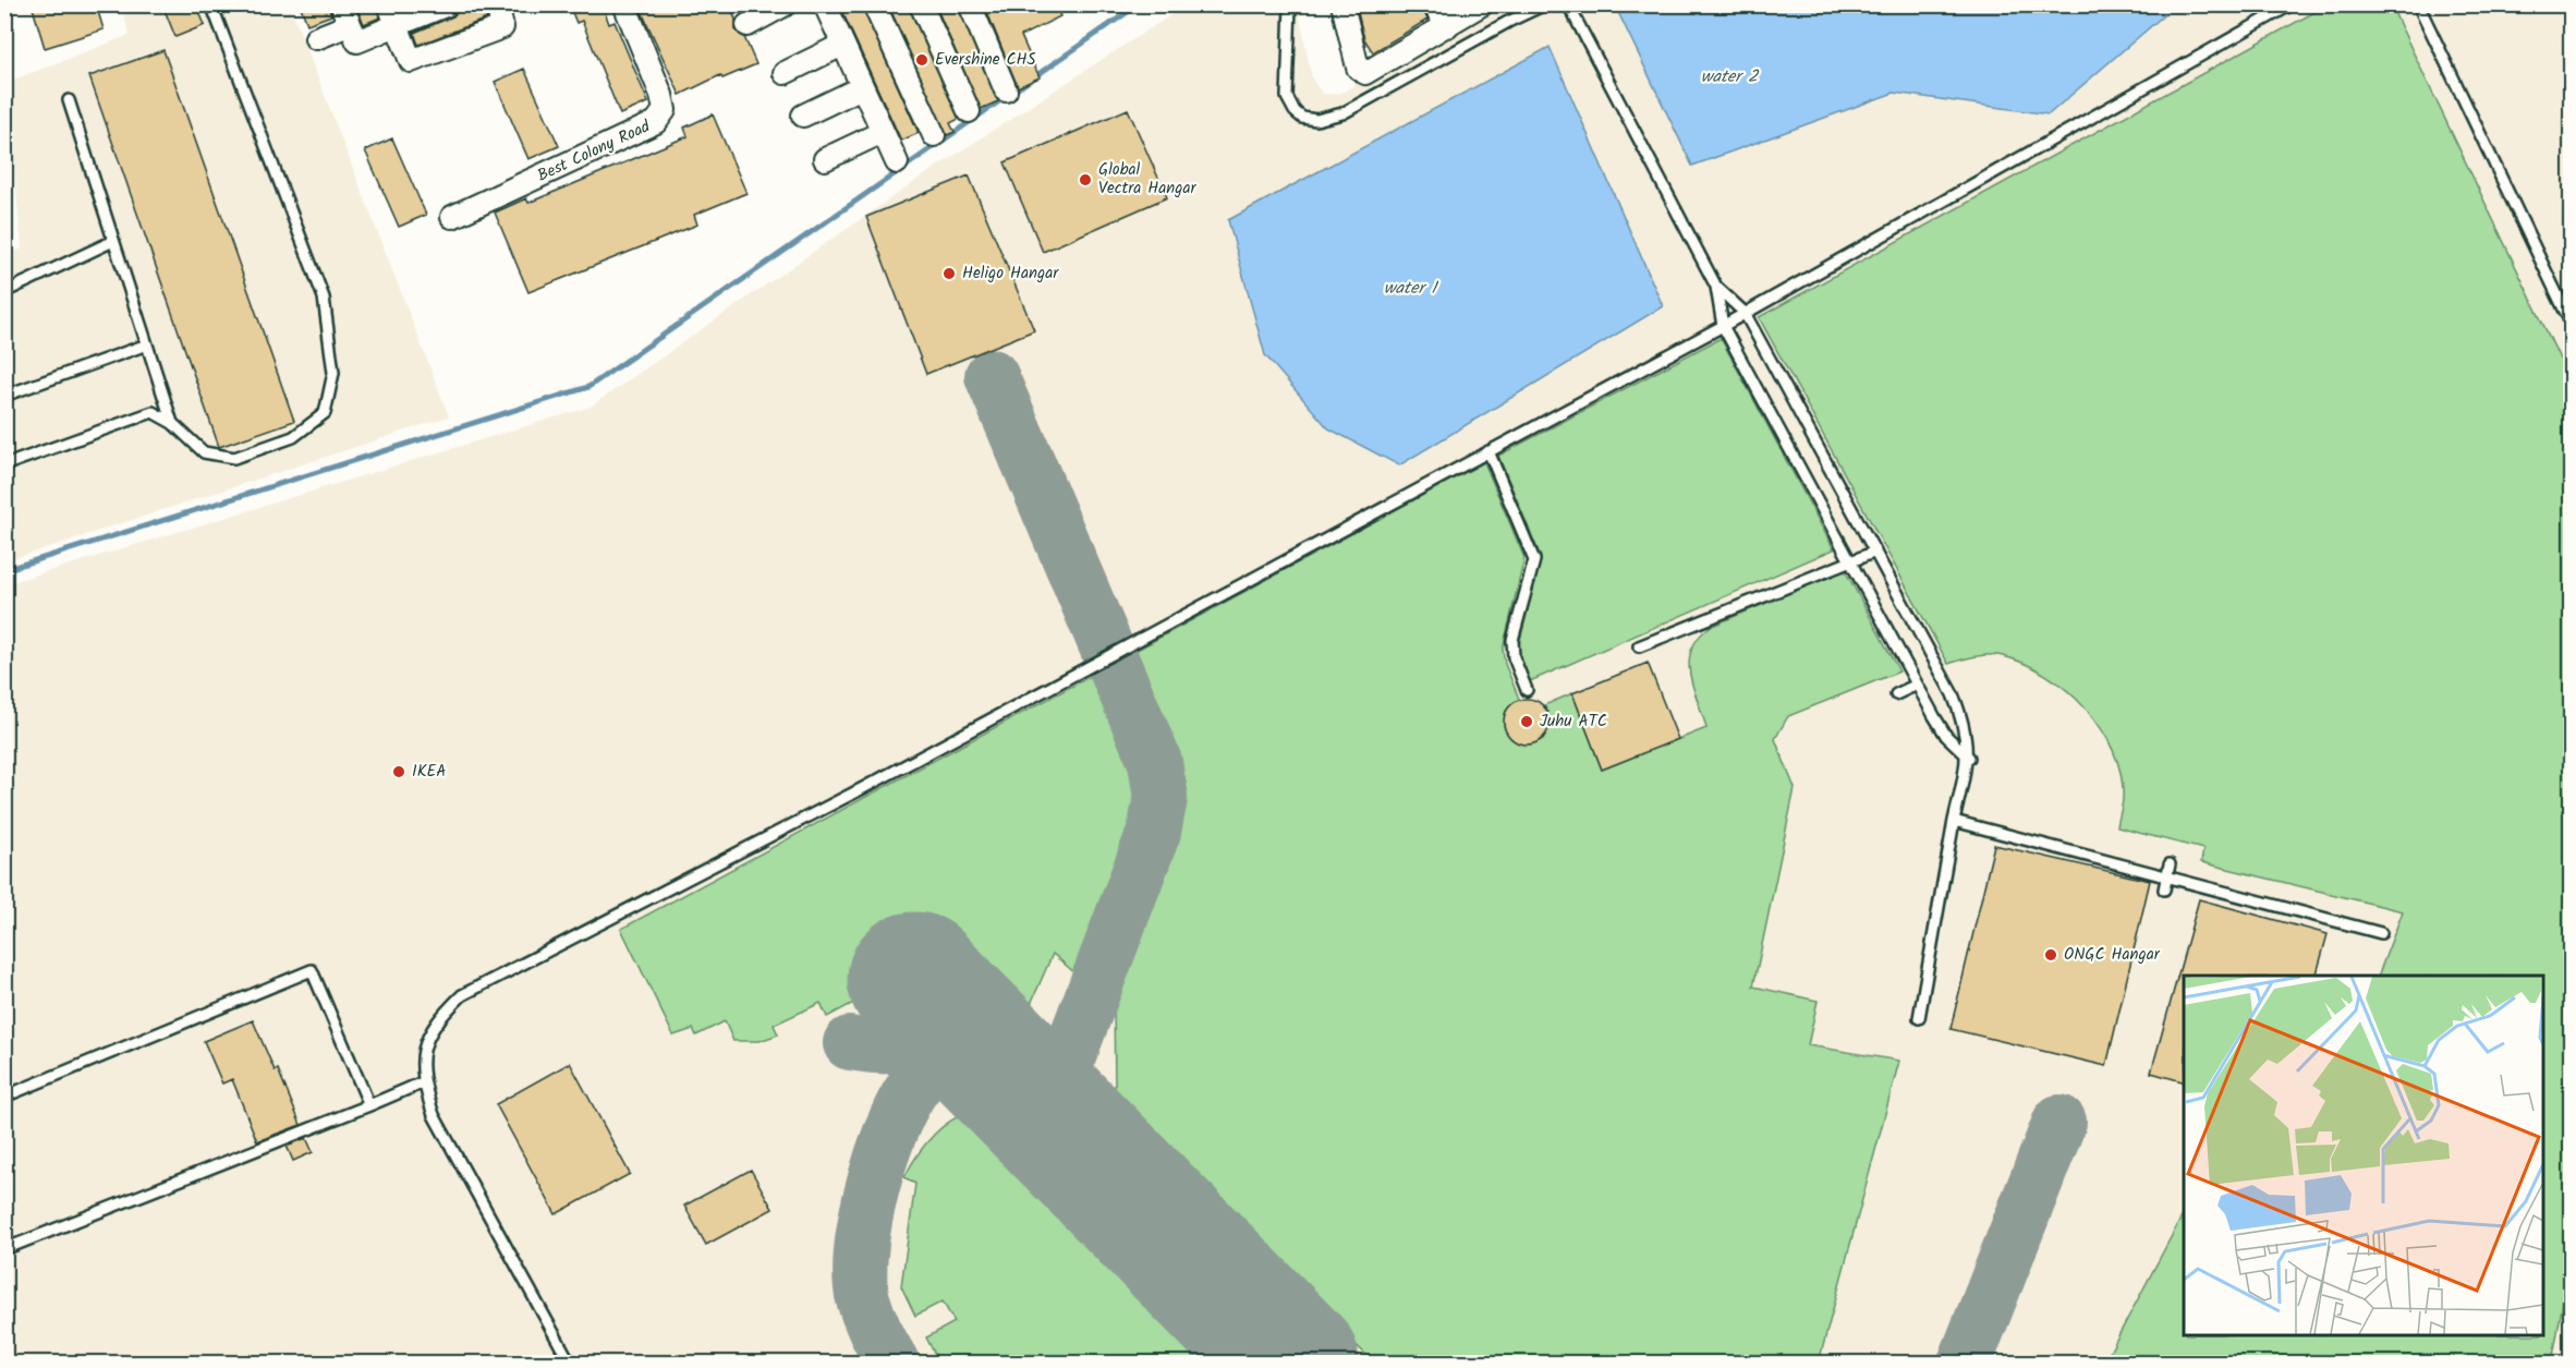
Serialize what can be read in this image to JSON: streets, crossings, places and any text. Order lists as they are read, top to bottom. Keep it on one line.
{"streets":{"street":["Best Colony Road"]},"water":["water 2","water 1"],"places":["Evershine CHS","Global Vectra Hangar","Heligo Hangar","Juhu ATC","IKEA","ONGC Hangar"]}
